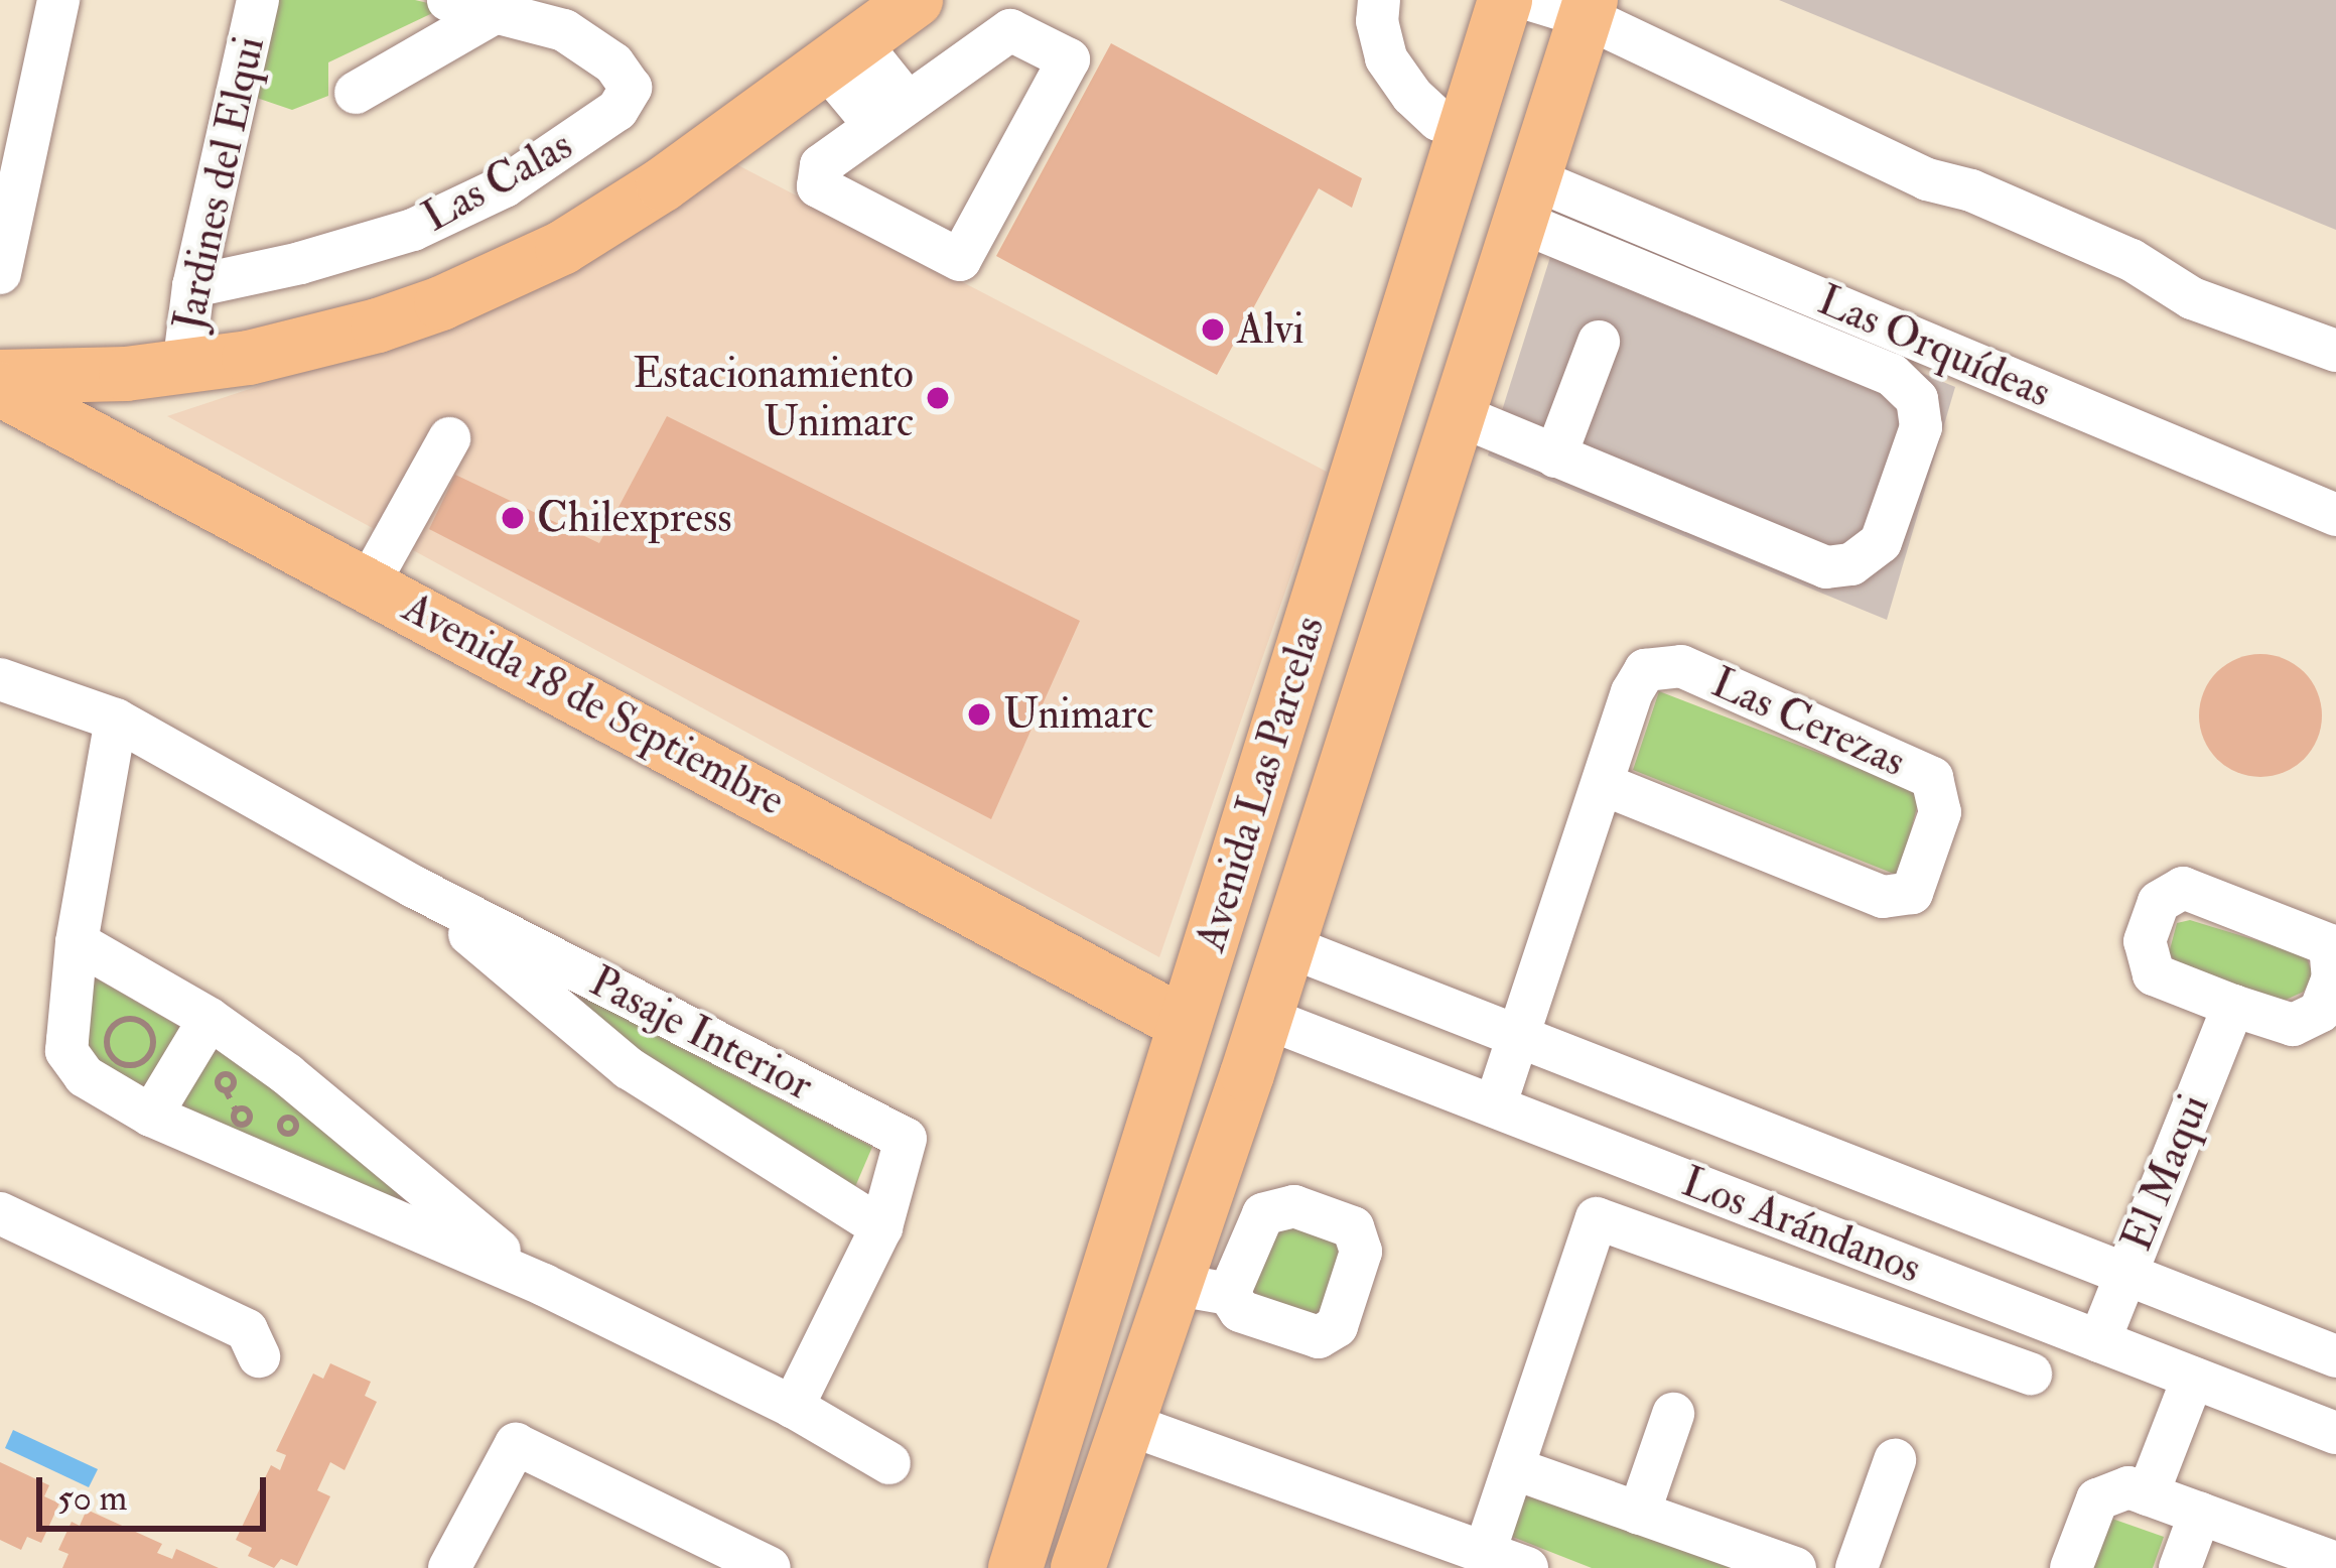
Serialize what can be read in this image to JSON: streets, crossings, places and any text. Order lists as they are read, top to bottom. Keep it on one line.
{"streets":{"main road":["Avenida 18 de Septiembre","Avenida Las Parcelas"],"street":["Las Calas","Jardines del Elqui","Las Orquídeas","Las Cerezas","Pasaje Interior","El Maqui","Los Arándanos"]},"crossings":[["Las Calas","Jardines del Elqui"],["Las Orquídeas","Avenida Las Parcelas"],["Avenida 18 de Septiembre","Avenida Las Parcelas"],["Las Cerezas","Los Arándanos"],["Avenida Las Parcelas","Los Arándanos"],["El Maqui","Los Arándanos"]],"places":["Alvi","Estacionamiento Unimarc","Chilexpress","Unimarc"],"scale_bar":"50 m"}
